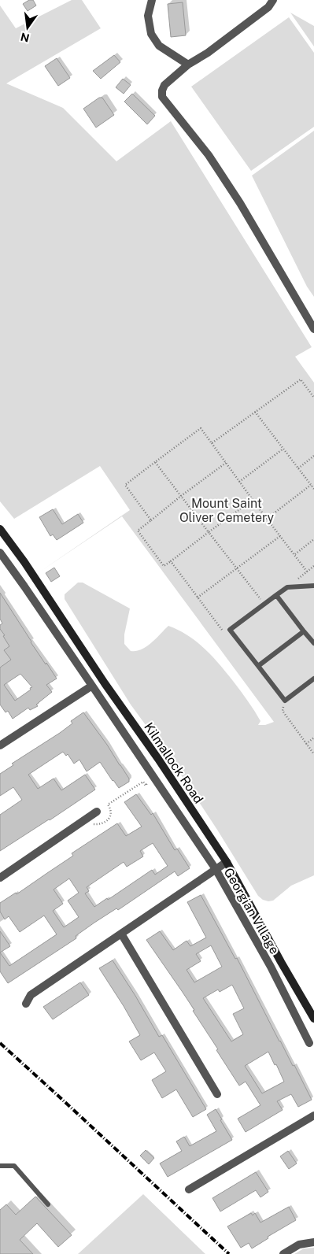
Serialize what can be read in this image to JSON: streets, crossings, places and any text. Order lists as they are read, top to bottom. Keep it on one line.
{"streets":{"main road":["Kilmallock Road"],"street":["Georgian Village"]},"parks":["Mount Saint Oliver Cemetery"],"north":"bottom"}
